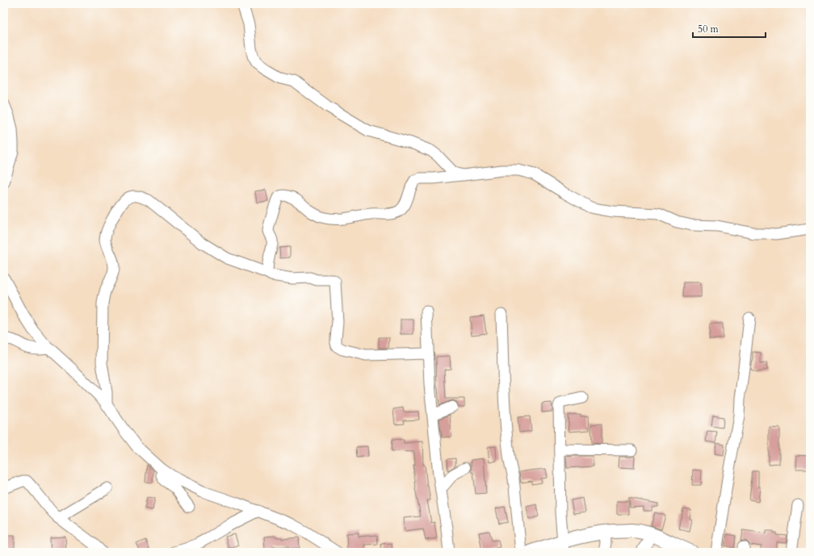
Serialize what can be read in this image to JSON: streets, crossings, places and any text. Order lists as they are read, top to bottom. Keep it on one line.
{"scale_bar":"50 m"}
